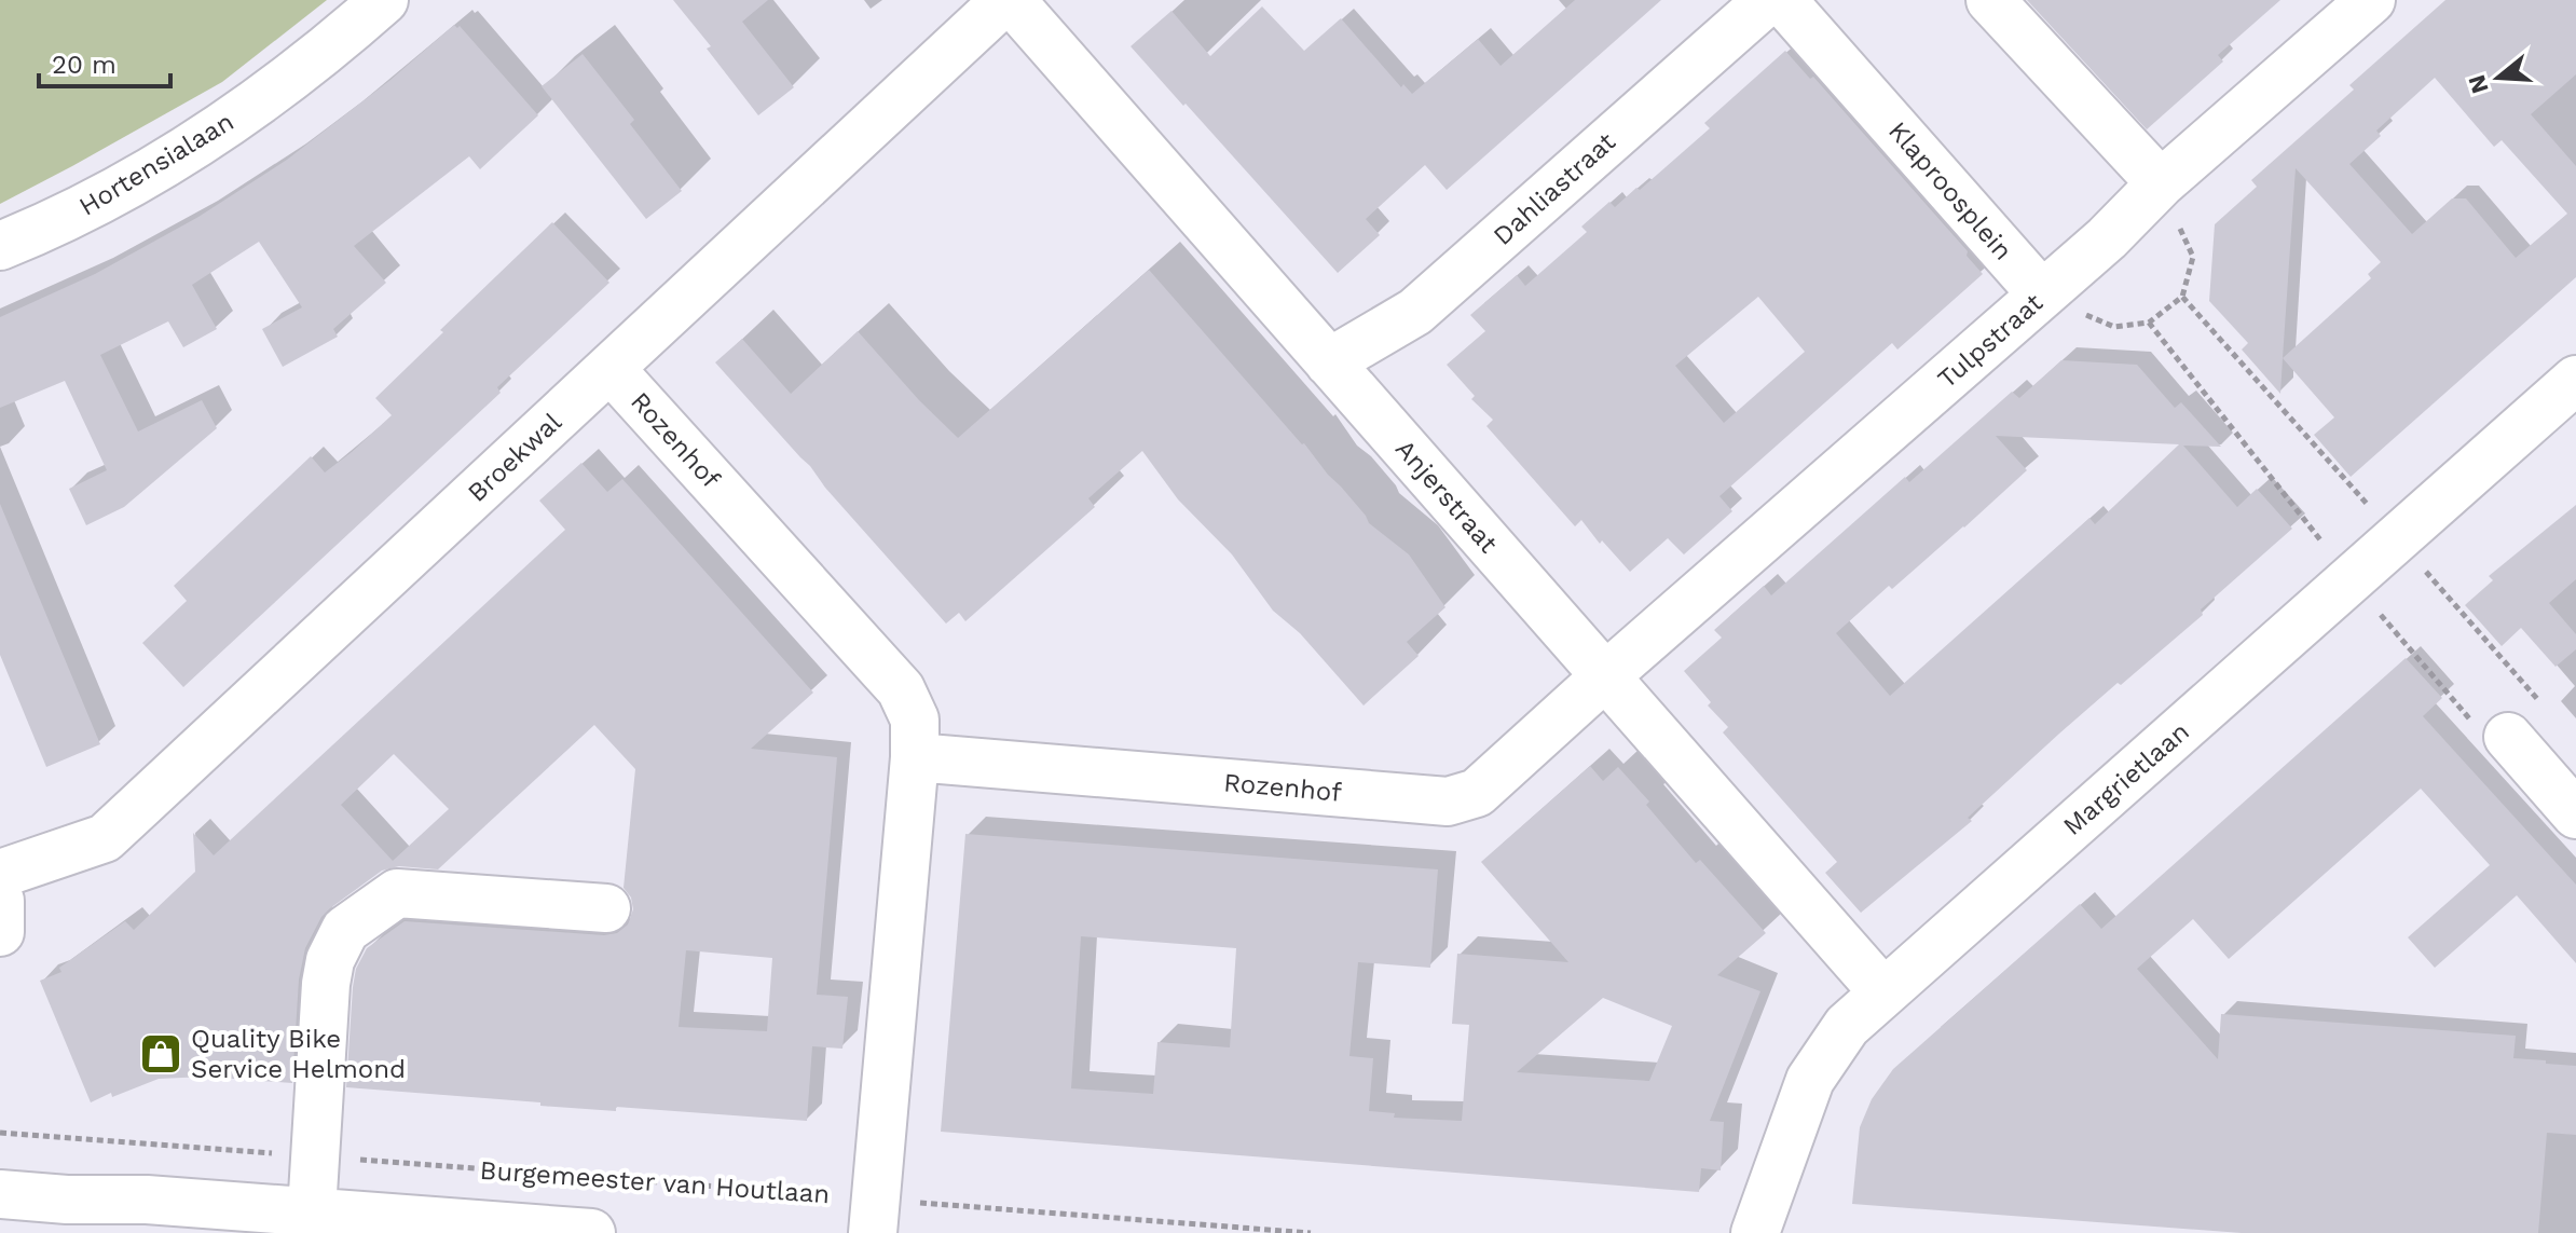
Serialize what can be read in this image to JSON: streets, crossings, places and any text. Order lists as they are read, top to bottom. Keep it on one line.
{"streets":{"street":["Hortensialaan","Dahliastraat","Klaproosplein","Tulpstraat","Rozenhof","Broekwal","Anjerstraat","Margrietlaan"],"path":["Burgemeester van Houtlaan"]},"crossings":[["Dahliastraat","Anjerstraat"],["Klaproosplein","Tulpstraat"],["Tulpstraat","Rozenhof"],["Tulpstraat","Anjerstraat"],["Rozenhof","Broekwal"],["Rozenhof","Anjerstraat"],["Rozenhof","Burgemeester van Houtlaan"],["Broekwal","Anjerstraat"],["Anjerstraat","Margrietlaan"]],"places":{"shop":["Quality Bike Service Helmond"]},"scale_bar":"20 m","north":"left"}
